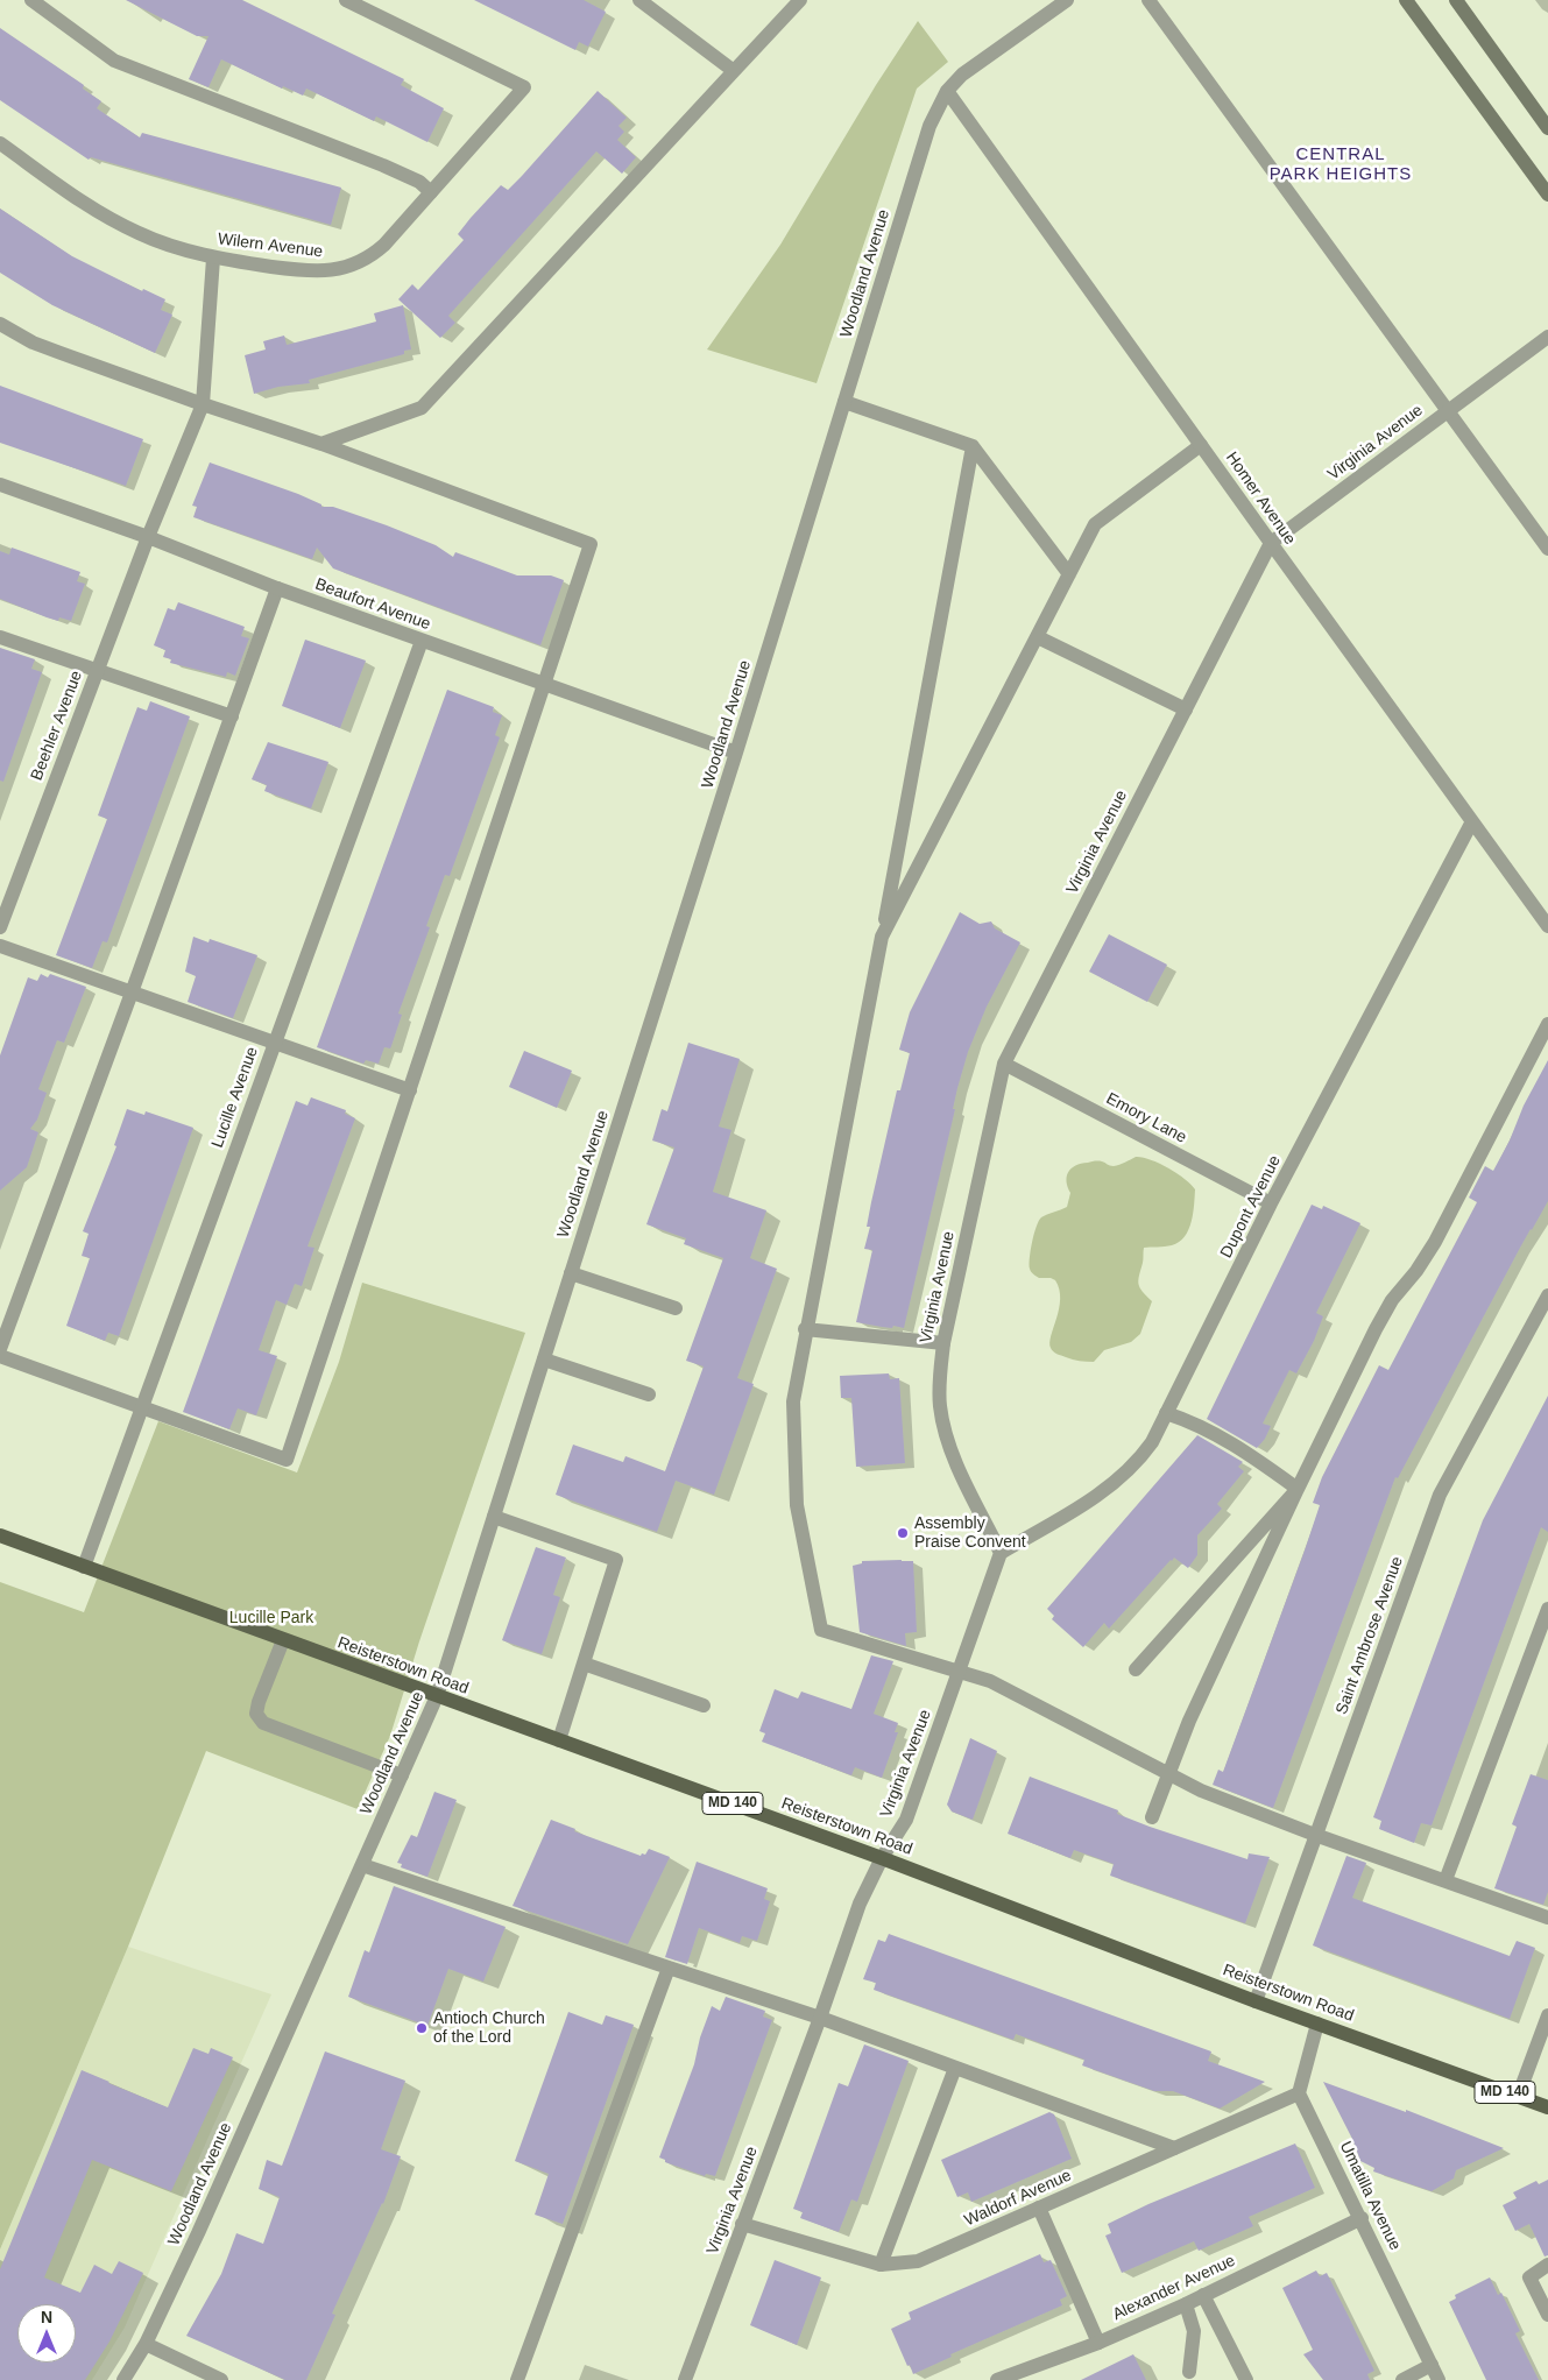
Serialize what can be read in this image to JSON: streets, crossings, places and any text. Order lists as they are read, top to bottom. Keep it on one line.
{"streets":{"main road":["Reisterstown Road","MD 140"],"street":["Wilern Avenue","Woodland Avenue","Virginia Avenue","Homer Avenue","Beaufort Avenue","Beehler Avenue","Lucille Avenue","Emory Lane","Dupont Avenue","Saint Ambrose Avenue","Umatilla Avenue","Waldorf Avenue","Alexander Avenue"]},"crossings":[["Wilern Avenue","Beehler Avenue"],["Woodland Avenue","Homer Avenue"],["Woodland Avenue","Beaufort Avenue"],["Woodland Avenue","Reisterstown Road"],["Virginia Avenue","Homer Avenue"],["Virginia Avenue","Emory Lane"],["Virginia Avenue","Dupont Avenue"],["Virginia Avenue","Reisterstown Road"],["Virginia Avenue","Waldorf Avenue"],["Homer Avenue","Dupont Avenue"],["Beaufort Avenue","Beehler Avenue"],["Beaufort Avenue","Lucille Avenue"],["Lucille Avenue","Reisterstown Road"],["Emory Lane","Dupont Avenue"],["Saint Ambrose Avenue","Reisterstown Road"],["Umatilla Avenue","Waldorf Avenue"],["Umatilla Avenue","Alexander Avenue"]],"districts":["CENTRAL PARK HEIGHTS"],"parks":["Lucille Park"],"places":["Assembly Praise Convent","Antioch Church of the Lord"],"north":"top"}
